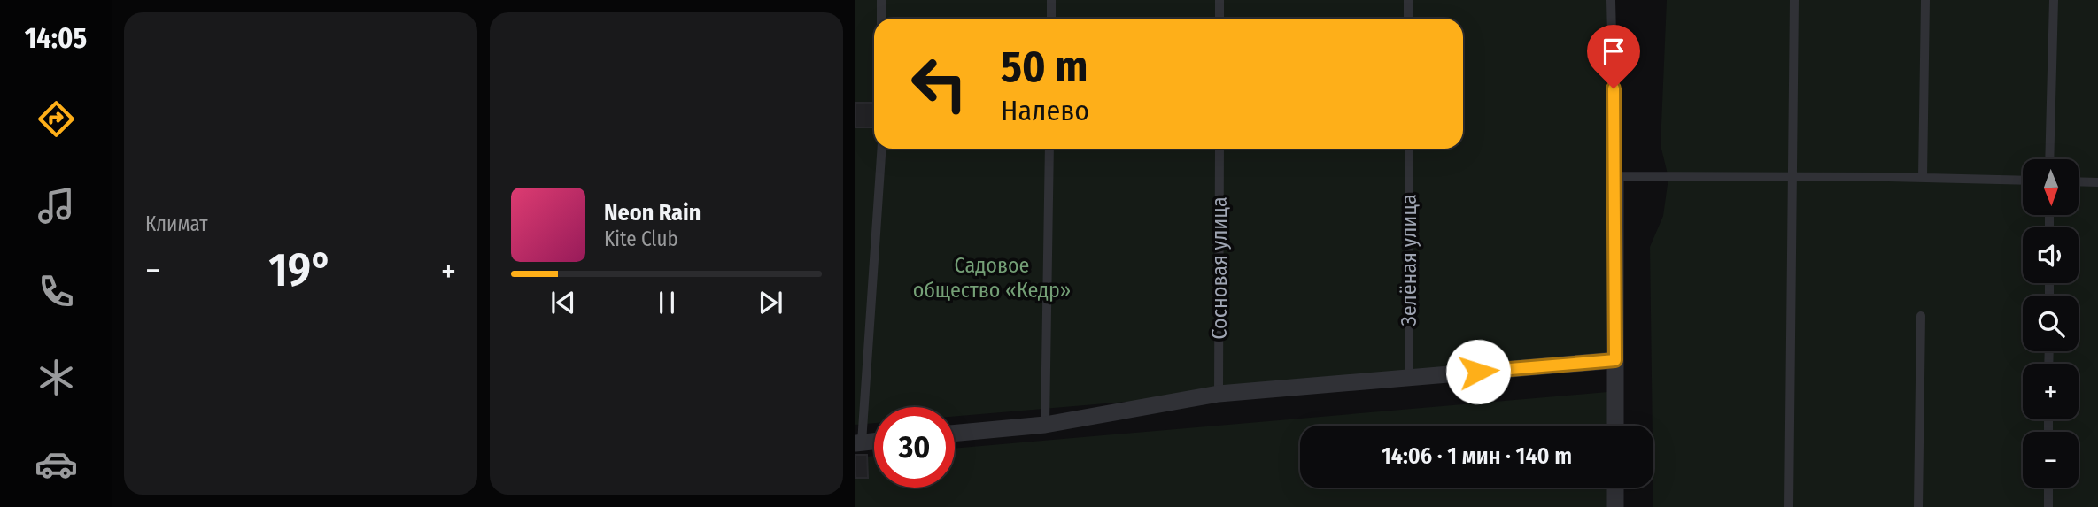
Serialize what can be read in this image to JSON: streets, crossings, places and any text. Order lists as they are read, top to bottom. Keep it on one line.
{"streets":{"lane":["Зелёная улица","Сосновая улица"]},"parks":["Садовое общество «Кедр»"],"north":"bottom","page":{"tabs":"14:05","tile":"Климат","turn":["50 m","Налево"],"map_buttons":["+","−"],"song":["Neon Rain","Kite Club"],"heat":["−","19°","+"],"limit":"30","trip":"14:06 · 1 мин · 140 m"}}
